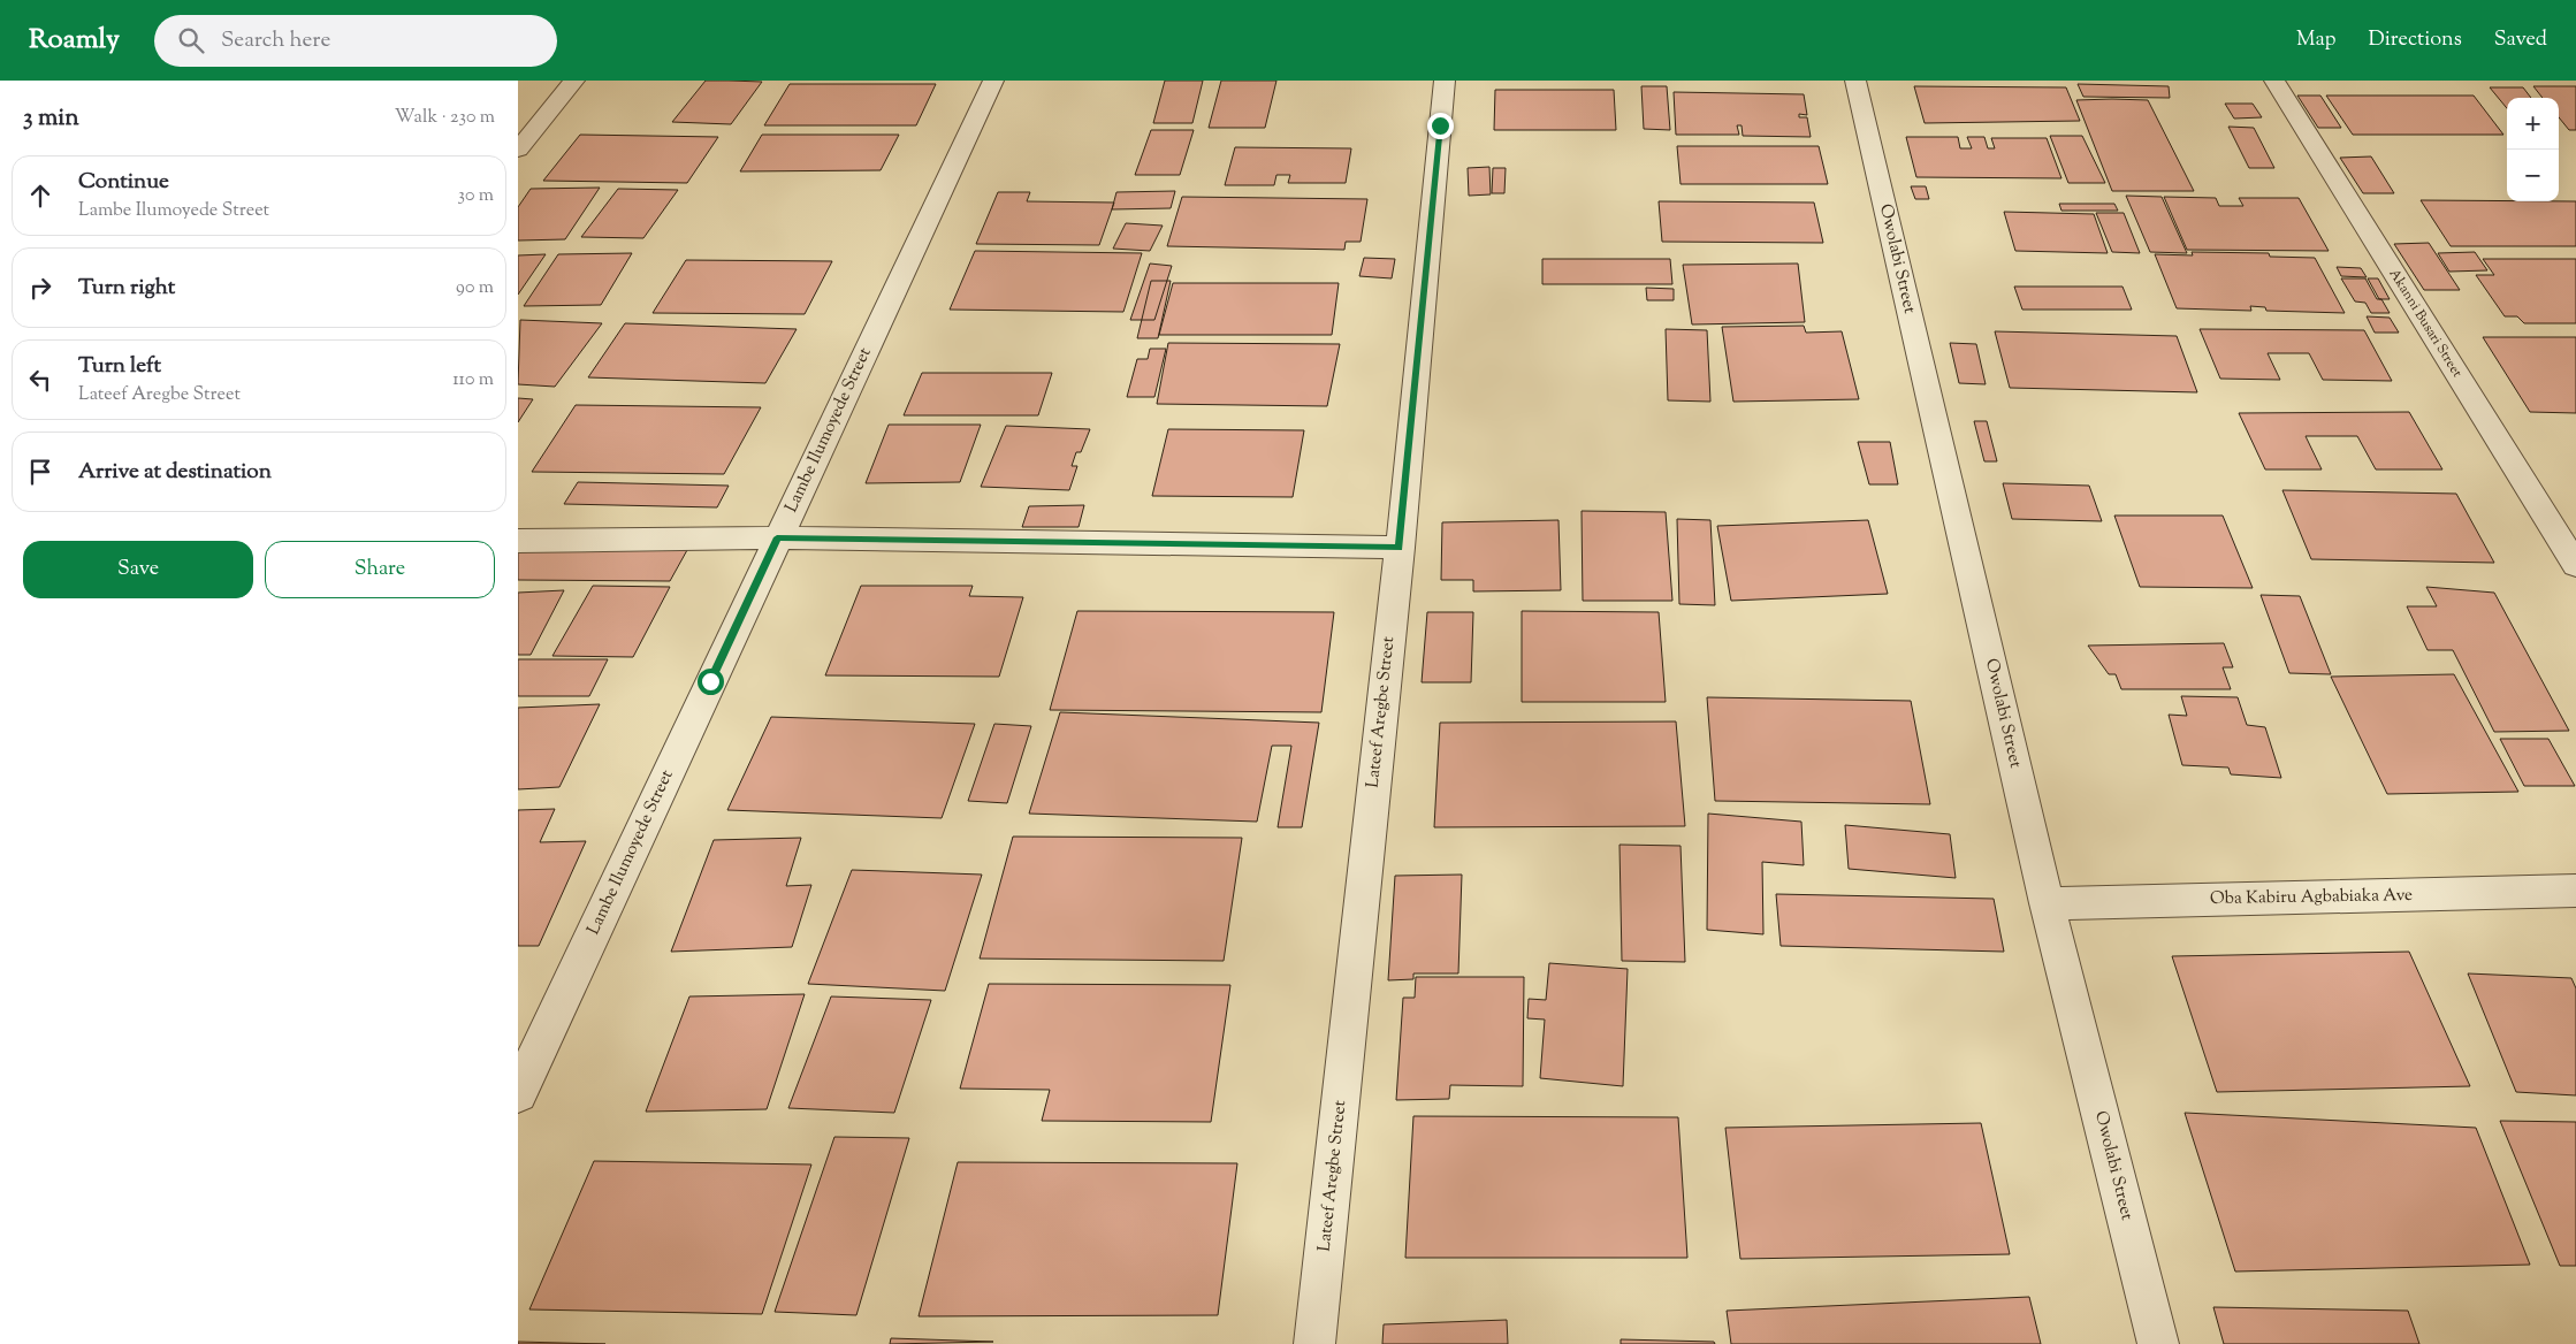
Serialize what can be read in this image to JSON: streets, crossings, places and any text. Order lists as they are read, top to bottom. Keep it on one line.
{"streets":{"street":["Owolabi Street","Akanni Busari Street","Lambe Ilumoyede Street","Lateef Aregbe Street","Oba Kabiru Agbabiaka Ave"]},"crossings":[["Owolabi Street","Oba Kabiru Agbabiaka Ave"]],"page":{"header":"Roamly","search":"Search here","nav":["Map","Directions","Saved"],"heading":["3 min","Walk · 230 m"],"map_buttons":["+","−"],"list":[["Continue","Lambe Ilumoyede Street","30 m"],["Turn right","90 m"],["Turn left","Lateef Aregbe Street","110 m"],"Arrive at destination"],"buttons":["Save","Share"]}}
